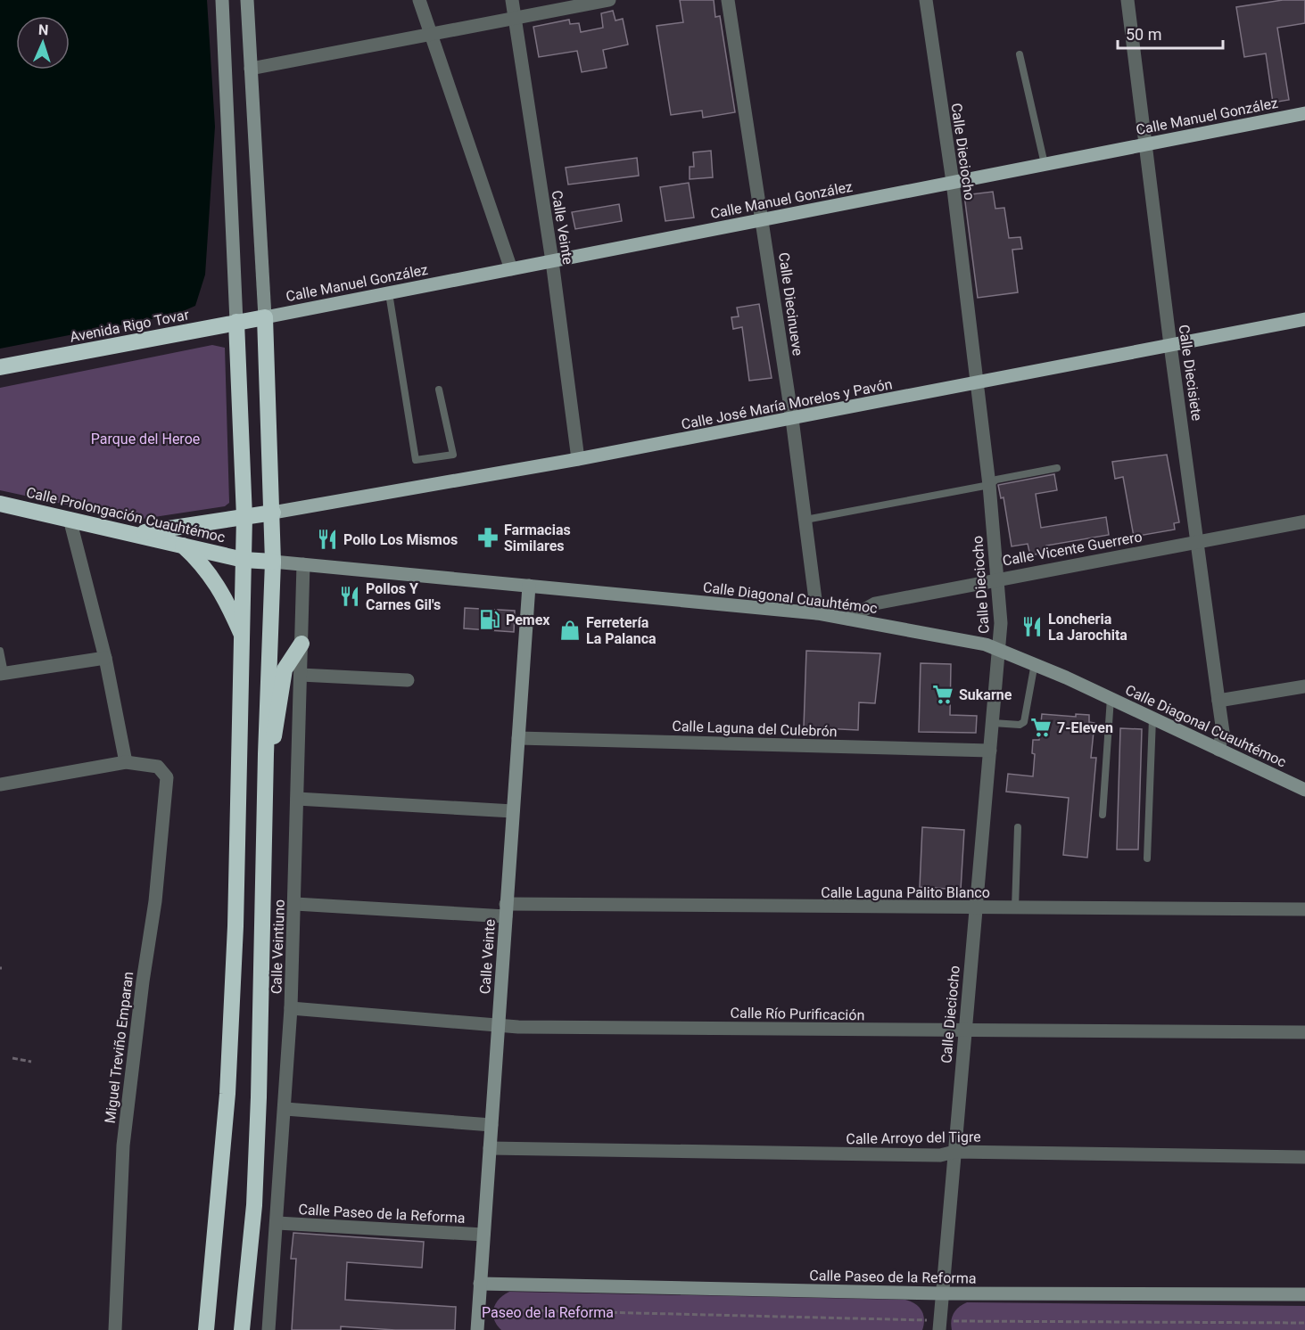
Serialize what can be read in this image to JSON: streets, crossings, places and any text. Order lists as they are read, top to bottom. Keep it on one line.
{"streets":{"highway":["Avenida Rigo Tovar","Calle Prolongación Cuauhtémoc"],"main road":["Calle Manuel González","Calle Veinte","Calle José María Morelos y Pavón","Calle Diagonal Cuauhtémoc","Calle Paseo de la Reforma"],"street":["Calle Dieciocho","Calle Diecinueve","Calle Diecisiete","Calle Vicente Guerrero","Calle Laguna del Culebrón","Calle Laguna Palito Blanco","Calle Veintiuno","Calle Río Purificación","Miguel Treviño Emparan","Calle Arroyo del Tigre"]},"crossings":[["Calle Manuel González","Calle Dieciocho"],["Calle Manuel González","Calle Veinte"],["Calle Manuel González","Calle Diecinueve"],["Calle Manuel González","Avenida Rigo Tovar"],["Calle Manuel González","Calle Diecisiete"],["Calle Dieciocho","Calle José María Morelos y Pavón"],["Calle Dieciocho","Calle Vicente Guerrero"],["Calle Dieciocho","Calle Diagonal Cuauhtémoc"],["Calle Dieciocho","Calle Laguna del Culebrón"],["Calle Dieciocho","Calle Laguna Palito Blanco"],["Calle Dieciocho","Calle Río Purificación"],["Calle Dieciocho","Calle Arroyo del Tigre"],["Calle Dieciocho","Calle Paseo de la Reforma"],["Calle Veinte","Calle José María Morelos y Pavón"],["Calle Veinte","Calle Diagonal Cuauhtémoc"],["Calle Veinte","Calle Laguna del Culebrón"],["Calle Veinte","Calle Laguna Palito Blanco"],["Calle Veinte","Calle Río Purificación"],["Calle Veinte","Calle Arroyo del Tigre"],["Calle Veinte","Calle Paseo de la Reforma"],["Calle Diecinueve","Calle José María Morelos y Pavón"],["Calle Diecinueve","Calle Diagonal Cuauhtémoc"],["Calle Diecisiete","Calle José María Morelos y Pavón"],["Calle Diecisiete","Calle Vicente Guerrero"],["Calle Diecisiete","Calle Diagonal Cuauhtémoc"],["Calle Prolongación Cuauhtémoc","Calle Diagonal Cuauhtémoc"],["Calle Vicente Guerrero","Calle Diagonal Cuauhtémoc"],["Calle Diagonal Cuauhtémoc","Calle Veintiuno"],["Calle Laguna Palito Blanco","Calle Veintiuno"],["Calle Veintiuno","Calle Río Purificación"],["Calle Veintiuno","Calle Paseo de la Reforma"]],"parks":["Parque del Heroe","Paseo de la Reforma"],"places":{"pharmacy":["Farmacias Similares"],"restaurant":["Pollo Los Mismos","Pollos Y Carnes Gil's","Loncheria La Jarochita"],"fuel station":["Pemex"],"shop":["Ferretería La Palanca"],"supermarket":["Sukarne","7-Eleven"]},"scale_bar":"50 m","north":"top"}
